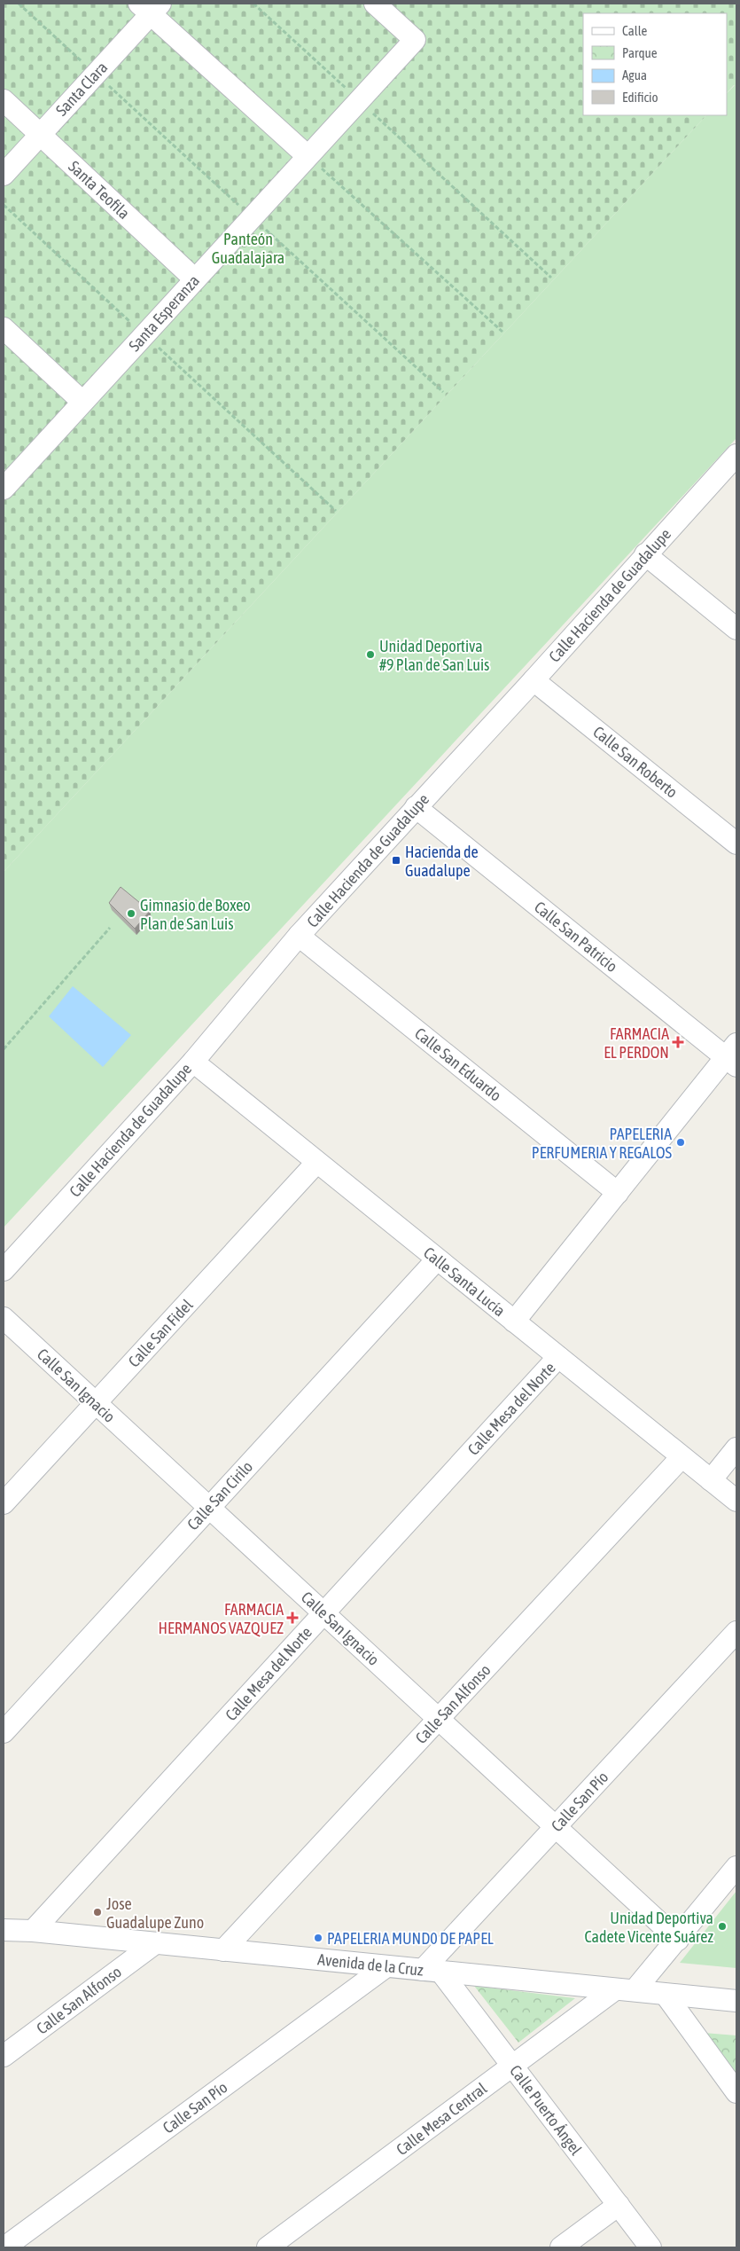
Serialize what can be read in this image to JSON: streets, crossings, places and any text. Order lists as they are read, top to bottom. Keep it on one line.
{"streets":{"street":["Santa Clara","Santa Teofila","Santa Esperanza","Calle Hacienda de Guadalupe","Calle San Roberto","Calle San Patricio","Calle San Eduardo","Calle Santa Lucía","Calle San Fidel","Calle San Ignacio","Calle Mesa del Norte","Calle San Cirilo","Calle San Alfonso","Calle San Pío","Avenida de la Cruz","Calle Puerto Ángel","Calle Mesa Central"]},"crossings":[["Santa Clara","Santa Teofila"],["Santa Teofila","Santa Esperanza"],["Calle Hacienda de Guadalupe","Calle San Roberto"],["Calle Hacienda de Guadalupe","Calle San Patricio"],["Calle Hacienda de Guadalupe","Calle San Eduardo"],["Calle Hacienda de Guadalupe","Calle Santa Lucía"],["Calle Santa Lucía","Calle San Fidel"],["Calle Santa Lucía","Calle Mesa del Norte"],["Calle Santa Lucía","Calle San Cirilo"],["Calle Santa Lucía","Calle San Alfonso"],["Calle San Fidel","Calle San Ignacio"],["Calle San Ignacio","Calle Mesa del Norte"],["Calle San Ignacio","Calle San Cirilo"],["Calle San Ignacio","Calle San Alfonso"],["Calle San Ignacio","Calle San Pío"],["Calle San Ignacio","Calle Mesa Central"],["Calle Mesa del Norte","Avenida de la Cruz"],["Calle San Alfonso","Avenida de la Cruz"],["Calle San Pío","Avenida de la Cruz"],["Calle San Pío","Calle Puerto Ángel"],["Avenida de la Cruz","Calle Puerto Ángel"],["Avenida de la Cruz","Calle Mesa Central"],["Calle Puerto Ángel","Calle Mesa Central"]],"parks":["Panteón Guadalajara"],"places":{"other":["Unidad Deportiva #9 Plan de San Luis","Gimnasio de Boxeo Plan de San Luis","PAPELERIA PERFUMERIA Y REGALOS","Jose Guadalupe Zuno","Unidad Deportiva Cadete Vicente Suárez","PAPELERIA MUND0 DE PAPEL"],"transit":["Hacienda de Guadalupe"],"health":["FARMACIA EL PERDON","FARMACIA HERMANOS VAZQUEZ"]},"legend":["Calle","Parque","Agua","Edificio"]}
